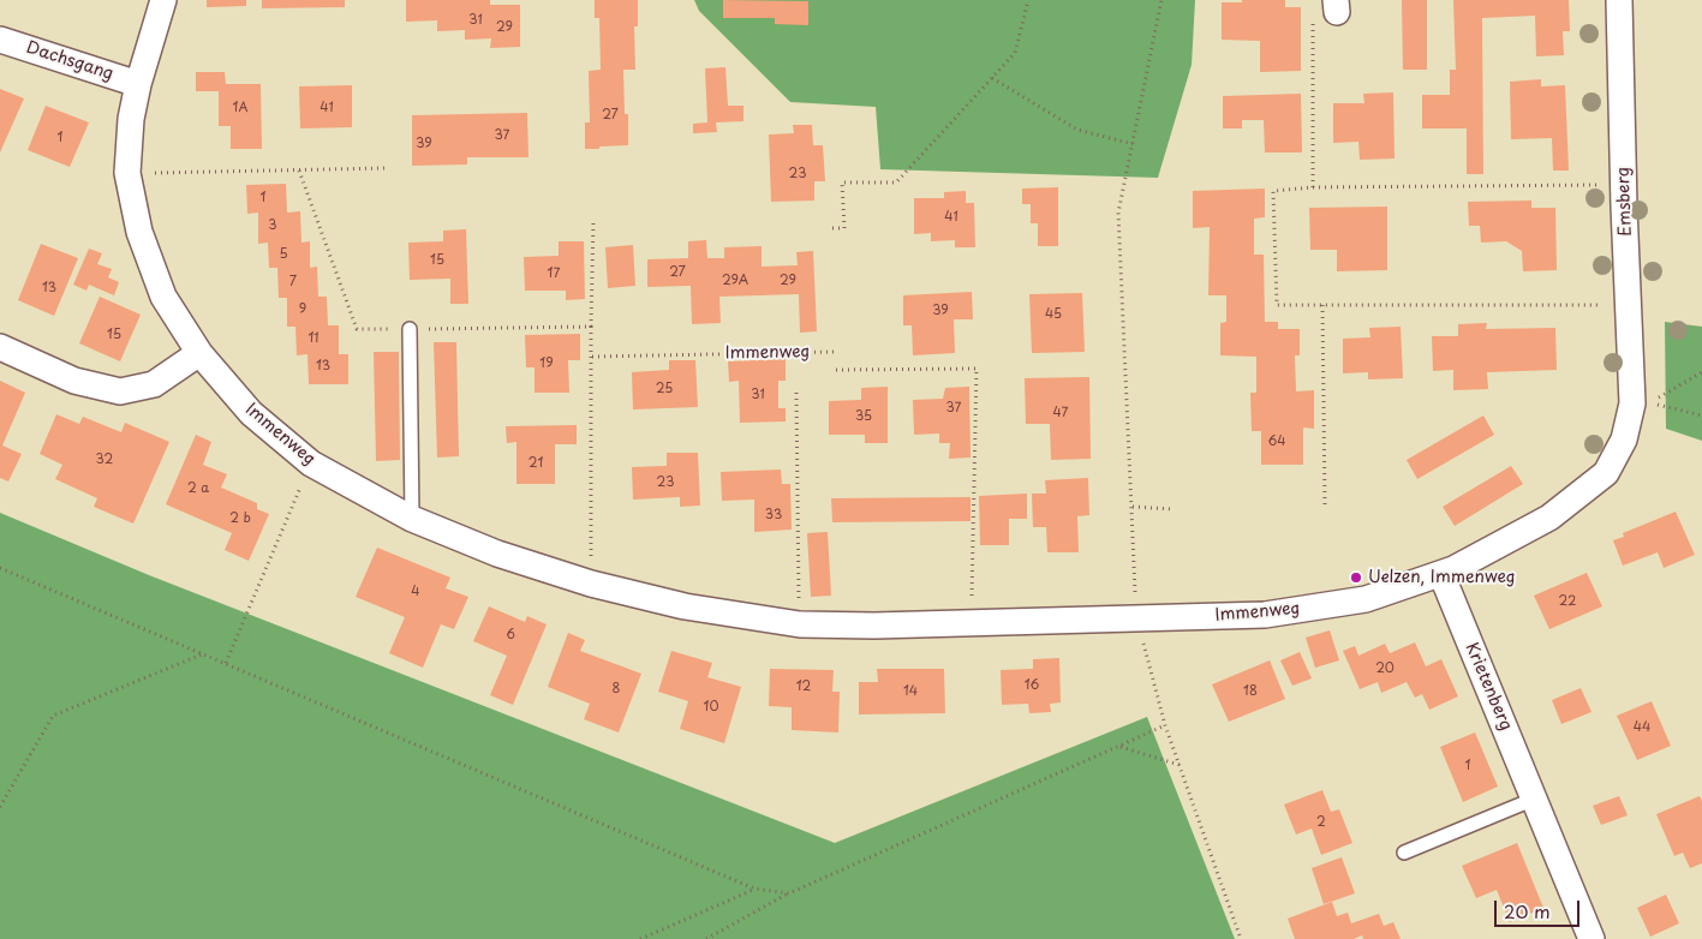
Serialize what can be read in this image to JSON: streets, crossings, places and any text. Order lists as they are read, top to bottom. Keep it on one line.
{"streets":{"street":["Dachsgang","Emsberg","Immenweg","Krietenberg"]},"crossings":[["Dachsgang","Immenweg"],["Emsberg","Immenweg"],["Immenweg","Krietenberg"]],"places":["Uelzen, Immenweg"],"house_numbers":["31","29","1A","41","27","37","1","39","23","1","41","3","5","15","27","17","29A","29","7","13","9","39","45","15","11","19","13","25","31","37","47","35","64","32","21","23","2 a","33","2 b","4","22","6","20","16","12","8","14","18","10","44","1","2"],"scale_bar":"20 m"}
